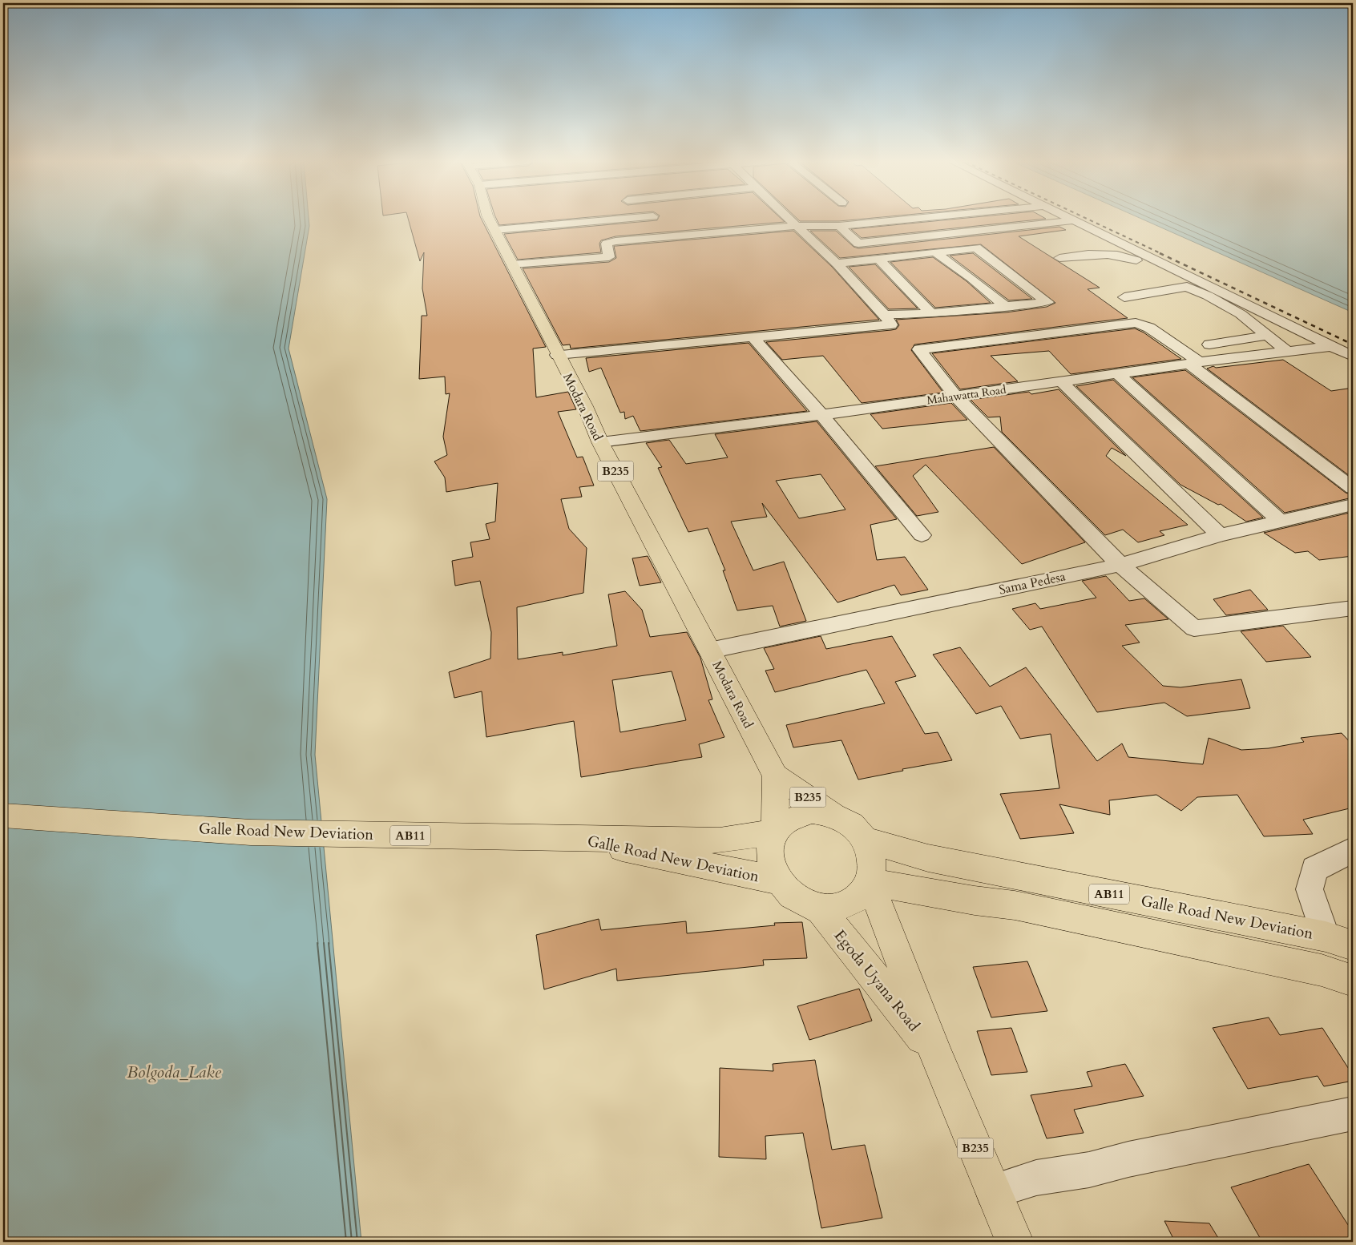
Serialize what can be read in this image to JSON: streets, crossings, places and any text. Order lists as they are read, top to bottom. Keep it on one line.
{"streets":{"main road":["Modara Road","B235","Galle Road New Deviation","AB11","Egoda Uyana Road"],"street":["Mahawatta Road","Sama Pedesa"]},"crossings":[["Mahawatta Road","Modara Road"],["Modara Road","Sama Pedesa"],["Modara Road","Galle Road New Deviation"],["Modara Road","AB11"],["Modara Road","Egoda Uyana Road"],["Galle Road New Deviation","AB11"],["Galle Road New Deviation","Egoda Uyana Road"],["AB11","Egoda Uyana Road"]],"water":["Bolgoda_Lake"]}
